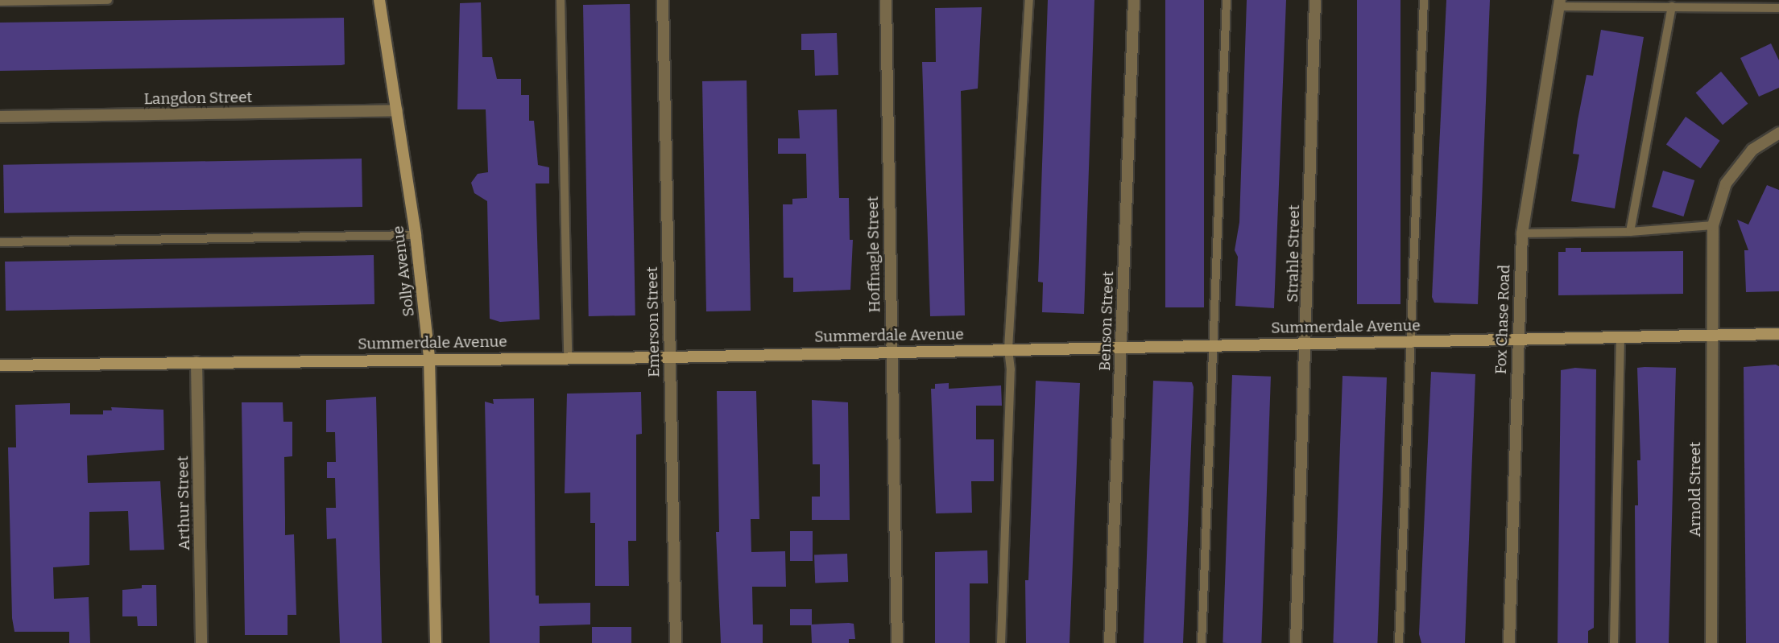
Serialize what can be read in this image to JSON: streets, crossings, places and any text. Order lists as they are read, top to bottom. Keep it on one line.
{"streets":{"street":["Langdon Street","Strahle Street","Hoffnagle Street","Solly Avenue","Fox Chase Road","Benson Street","Emerson Street","Summerdale Avenue","Arnold Street","Arthur Street"]},"crossings":[["Langdon Street","Solly Avenue"],["Strahle Street","Summerdale Avenue"],["Hoffnagle Street","Summerdale Avenue"],["Solly Avenue","Summerdale Avenue"],["Fox Chase Road","Summerdale Avenue"],["Benson Street","Summerdale Avenue"],["Emerson Street","Summerdale Avenue"],["Summerdale Avenue","Arnold Street"],["Summerdale Avenue","Arthur Street"]]}
